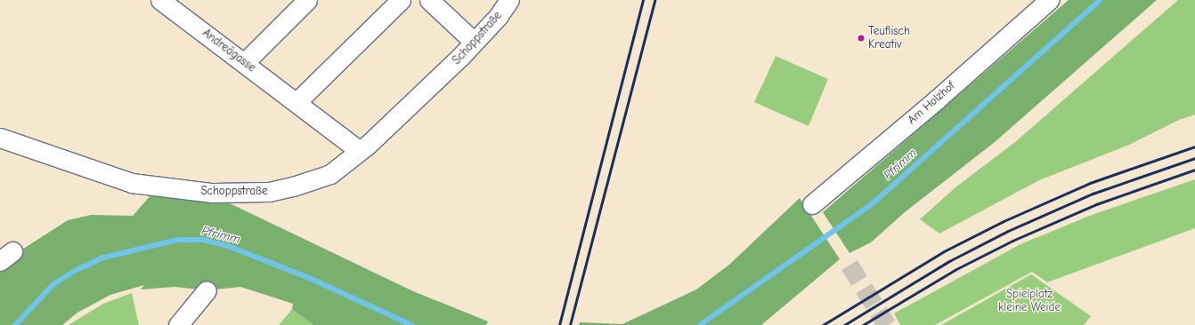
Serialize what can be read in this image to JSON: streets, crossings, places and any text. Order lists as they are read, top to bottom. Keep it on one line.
{"streets":{"street":["Schoppstraße","Andreägasse","Am Holzhof"]},"crossings":[["Schoppstraße","Andreägasse"]],"water":["Pfrimm"],"parks":["Spielplatz kleine Weide"],"places":["Teuflisch Kreativ"]}
